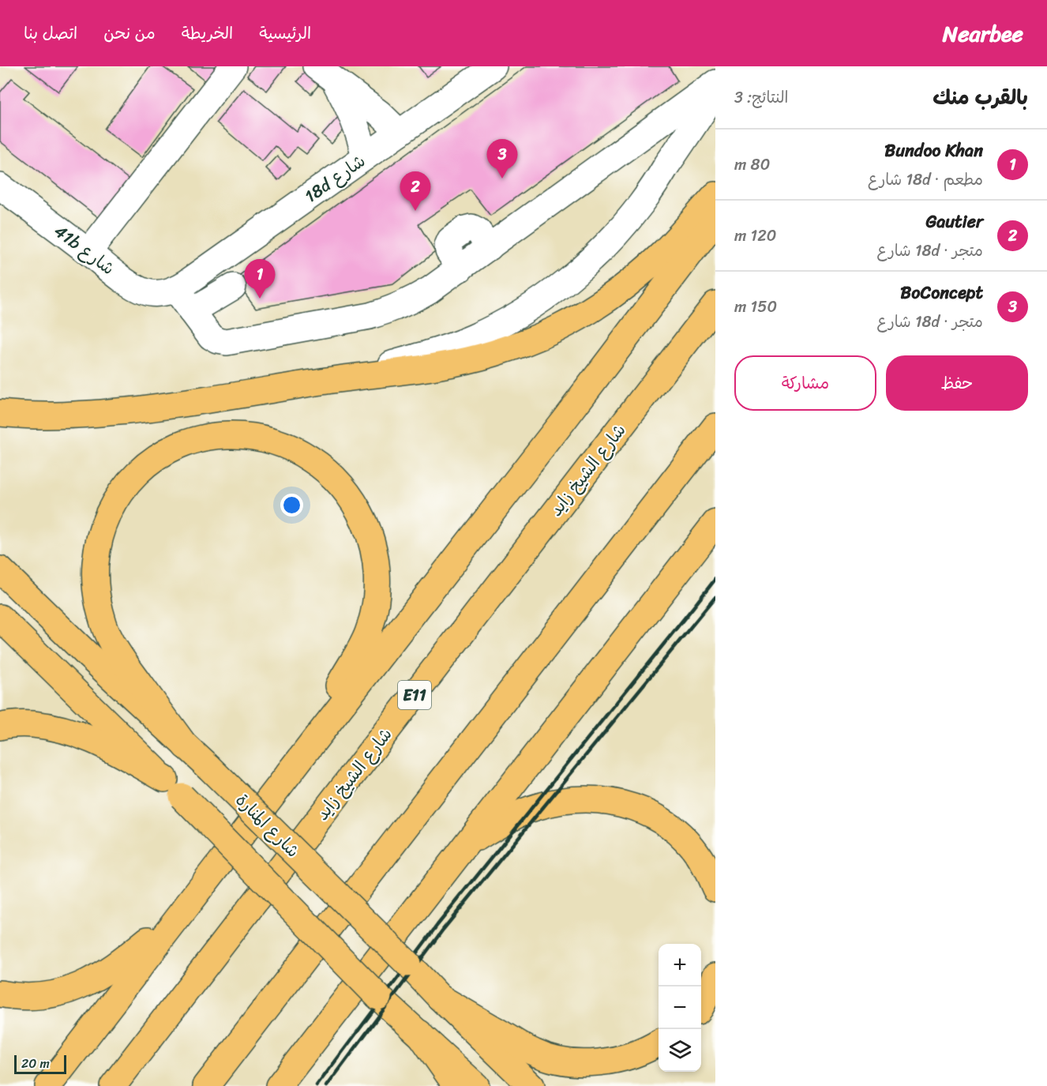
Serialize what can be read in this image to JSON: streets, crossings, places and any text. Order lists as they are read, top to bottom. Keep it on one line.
{"streets":{"main road":["شارع الشيخ زايد","E11","شارع المنارة"],"street":["18d شارع","41b شارع"]},"crossings":[["18d شارع","41b شارع"]],"scale_bar":"20 m","page":{"header":"Nearbee","nav":["الرئيسية","الخريطة","من نحن","اتصل بنا"],"heading":["بالقرب منك","النتائج: 3"],"list":[{"mark":"1","name":"Bundoo Khan","note":"مطعم · 18d شارع","value":"80 m"},{"mark":"2","name":"Gautier","note":"متجر · 18d شارع","value":"120 m"},{"mark":"3","name":"BoConcept","note":"متجر · 18d شارع","value":"150 m"}],"pins":["3","2","1"],"buttons":["حفظ","مشاركة"],"map_buttons":["+","−"],"scale":"20 m"}}
